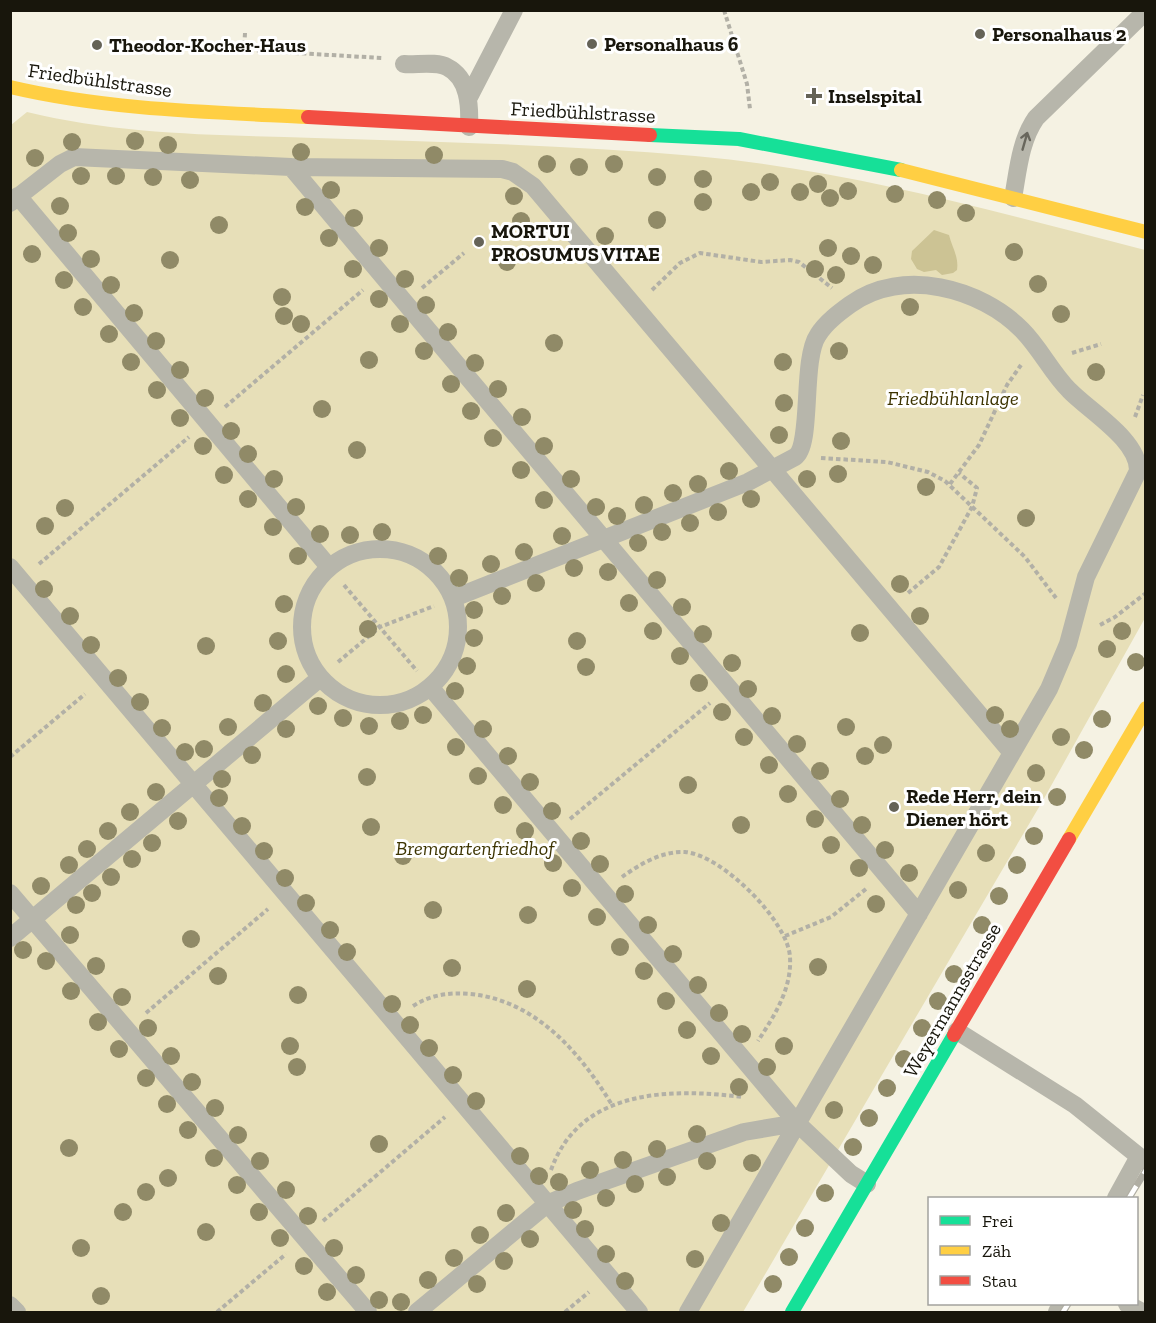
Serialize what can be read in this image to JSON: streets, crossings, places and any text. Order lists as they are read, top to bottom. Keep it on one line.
{"streets":{"street":["Friedbühlstrasse","Weyermannsstrasse"]},"parks":["Friedbühlanlage","Bremgartenfriedhof"],"places":{"other":["Personalhaus 2","Personalhaus 6","Theodor-Kocher-Haus","MORTUI PROSUMUS VITAE","Rede Herr, dein Diener hört"],"health":["Inselspital"]},"legend":["Frei","Zäh","Stau"]}
